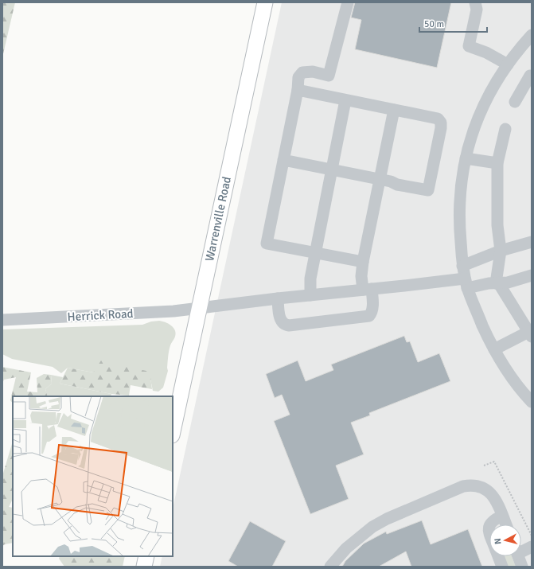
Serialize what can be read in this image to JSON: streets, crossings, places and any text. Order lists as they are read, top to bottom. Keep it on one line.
{"streets":{"main road":["Warrenville Road"],"street":["Herrick Road"]},"crossings":[["Warrenville Road","Herrick Road"]],"scale_bar":"50 m","north":"left"}
